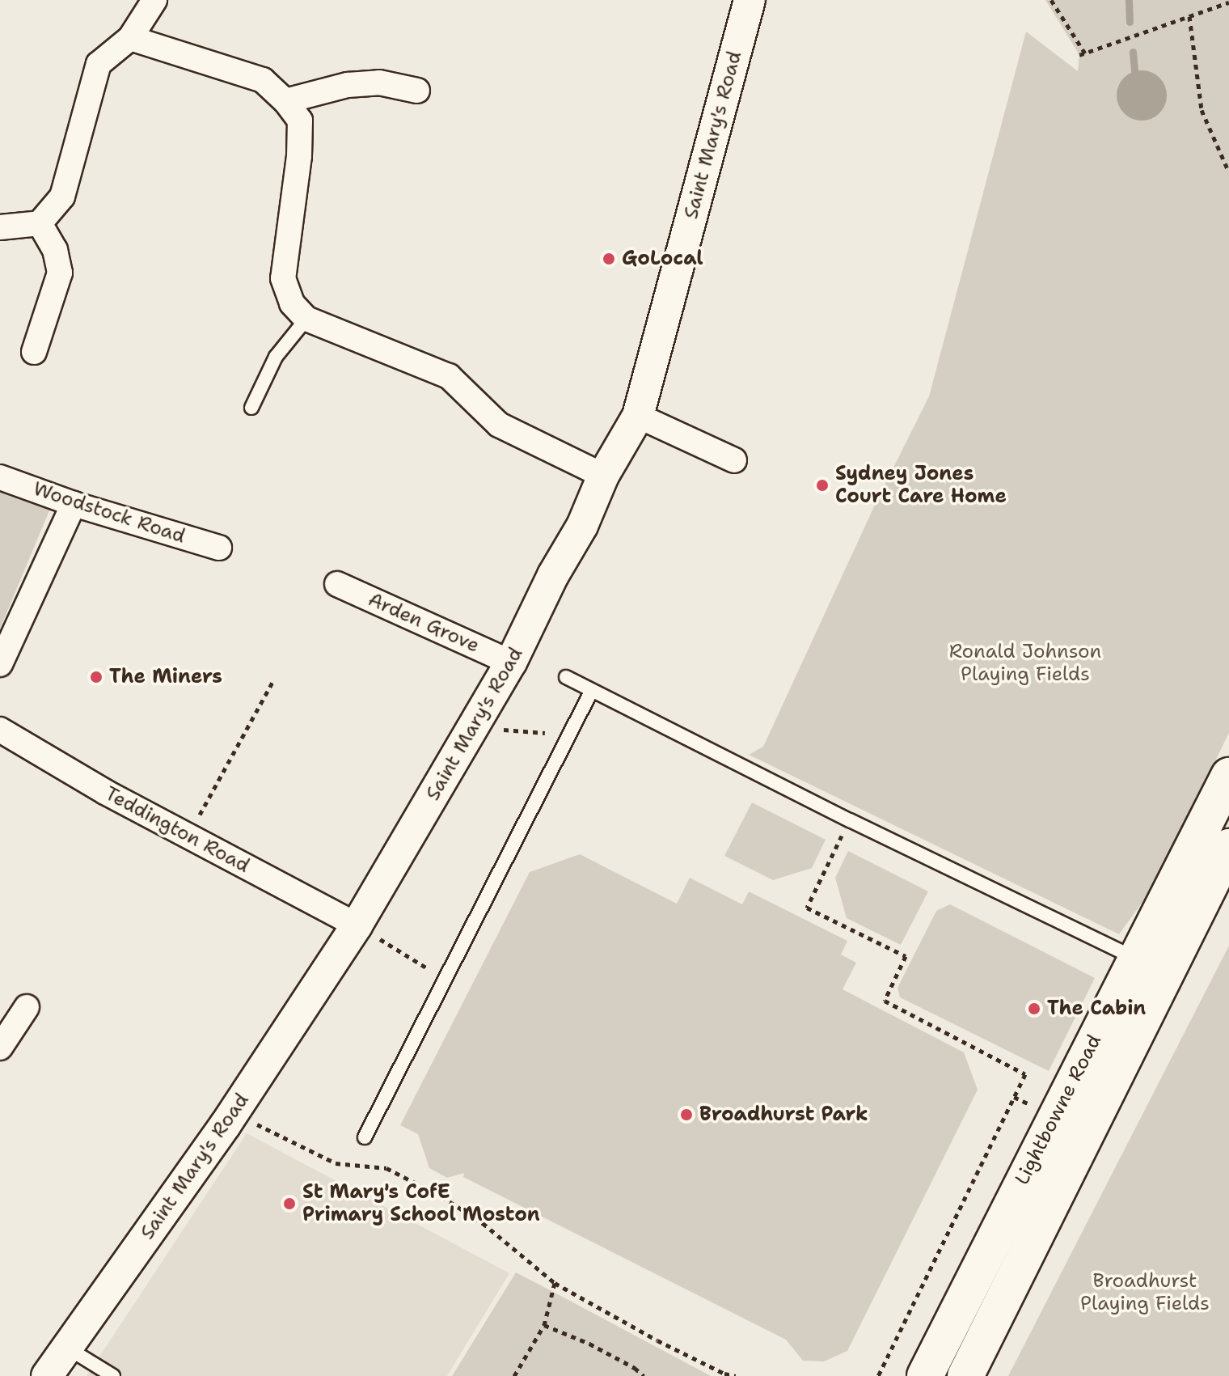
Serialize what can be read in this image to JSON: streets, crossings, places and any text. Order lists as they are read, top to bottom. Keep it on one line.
{"streets":{"main road":["Lightbowne Road"],"street":["Saint Mary's Road","Woodstock Road","Arden Grove","Teddington Road"]},"crossings":[["Saint Mary's Road","Arden Grove"],["Saint Mary's Road","Teddington Road"]],"parks":["Ronald Johnson Playing Fields","Broadhurst Playing Fields"],"places":["GoLocal","Sydney Jones Court Care Home","The Miners","The Cabin","Broadhurst Park","St Mary's CofE Primary School Moston"]}
